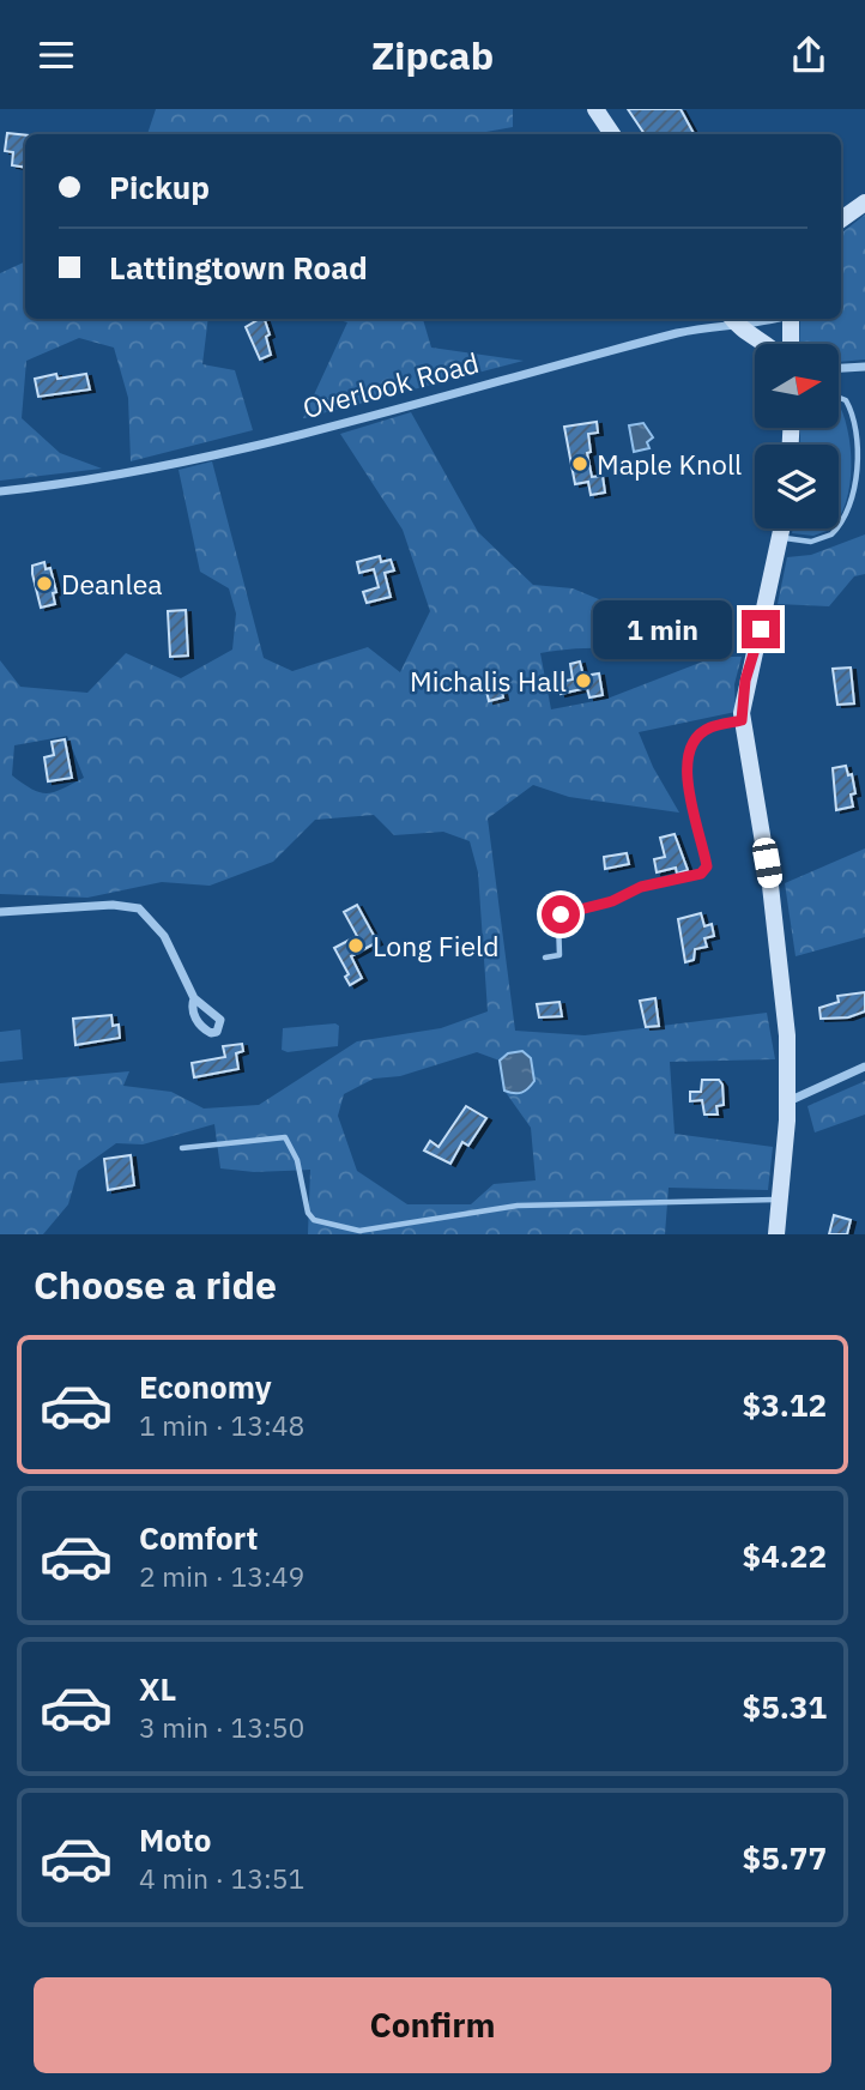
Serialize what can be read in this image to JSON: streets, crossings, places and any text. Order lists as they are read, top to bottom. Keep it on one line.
{"streets":{"street":["Overlook Road"]},"places":["Maple Knoll","Deanlea","Michalis Hall","Long Field"],"north":"right","page":{"header":"Zipcab","banner":["Pickup","Lattingtown Road"],"bubble":"1 min","heading":"Choose a ride","list":[{"name":"Economy","note":"1 min · 13:48","value":"$3.12"},{"name":"Comfort","note":"2 min · 13:49","value":"$4.22"},{"name":"XL","note":"3 min · 13:50","value":"$5.31"},{"name":"Moto","note":"4 min · 13:51","value":"$5.77"}],"buttons":"Confirm"}}
